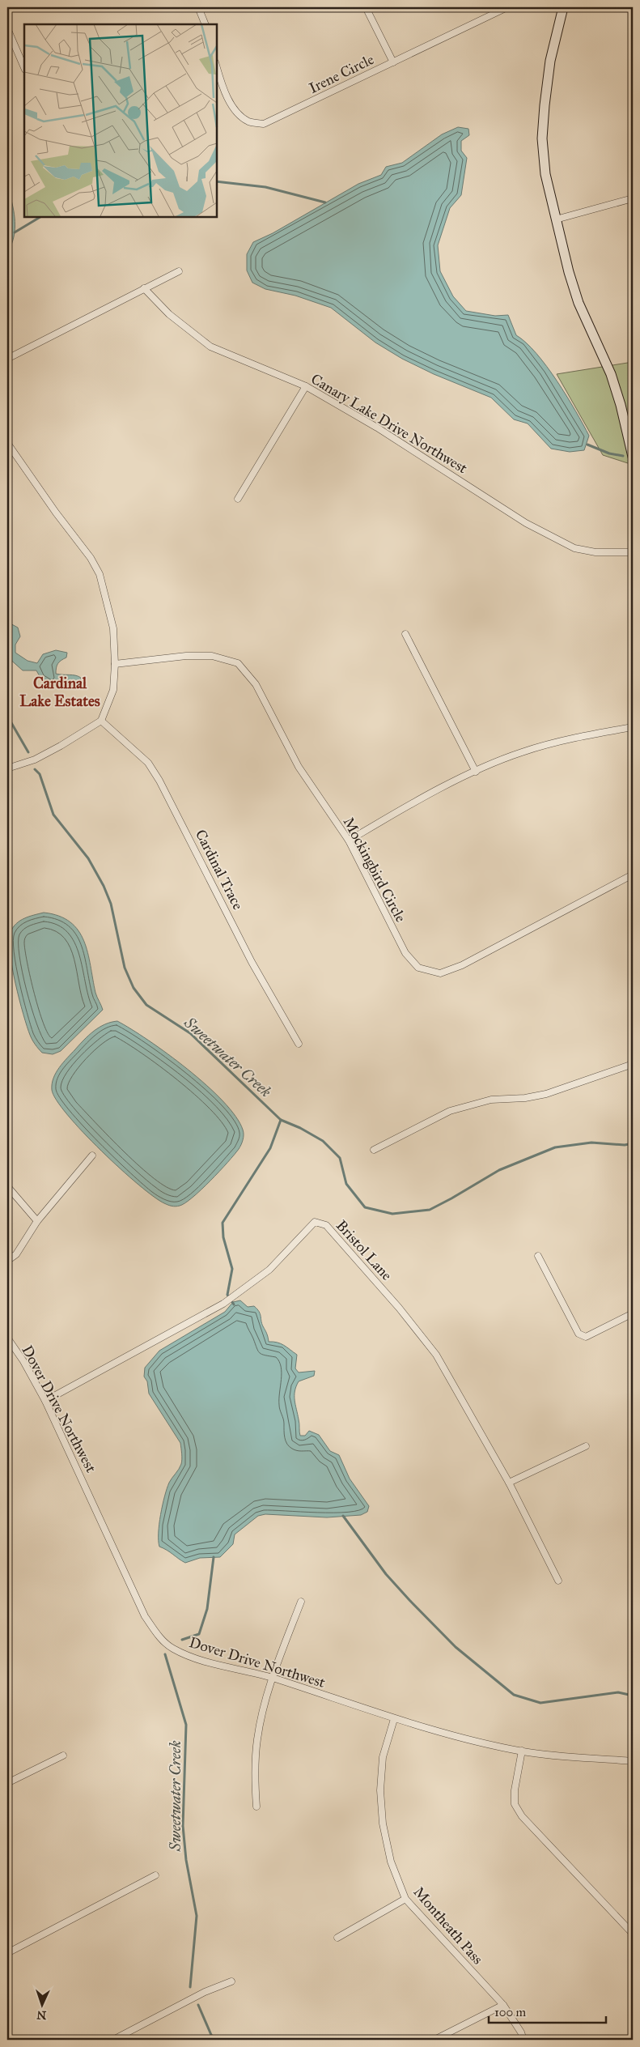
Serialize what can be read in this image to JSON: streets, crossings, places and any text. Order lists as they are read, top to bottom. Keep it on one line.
{"streets":{"street":["Irene Circle","Canary Lake Drive Northwest","Cardinal Trace","Mockingbird Circle","Bristol Lane","Dover Drive Northwest","Montheath Pass"]},"crossings":[["Bristol Lane","Dover Drive Northwest"],["Dover Drive Northwest","Montheath Pass"]],"districts":["Cardinal Lake Estates"],"water":["Sweetwater Creek"],"scale_bar":"100 m","north":"bottom"}
